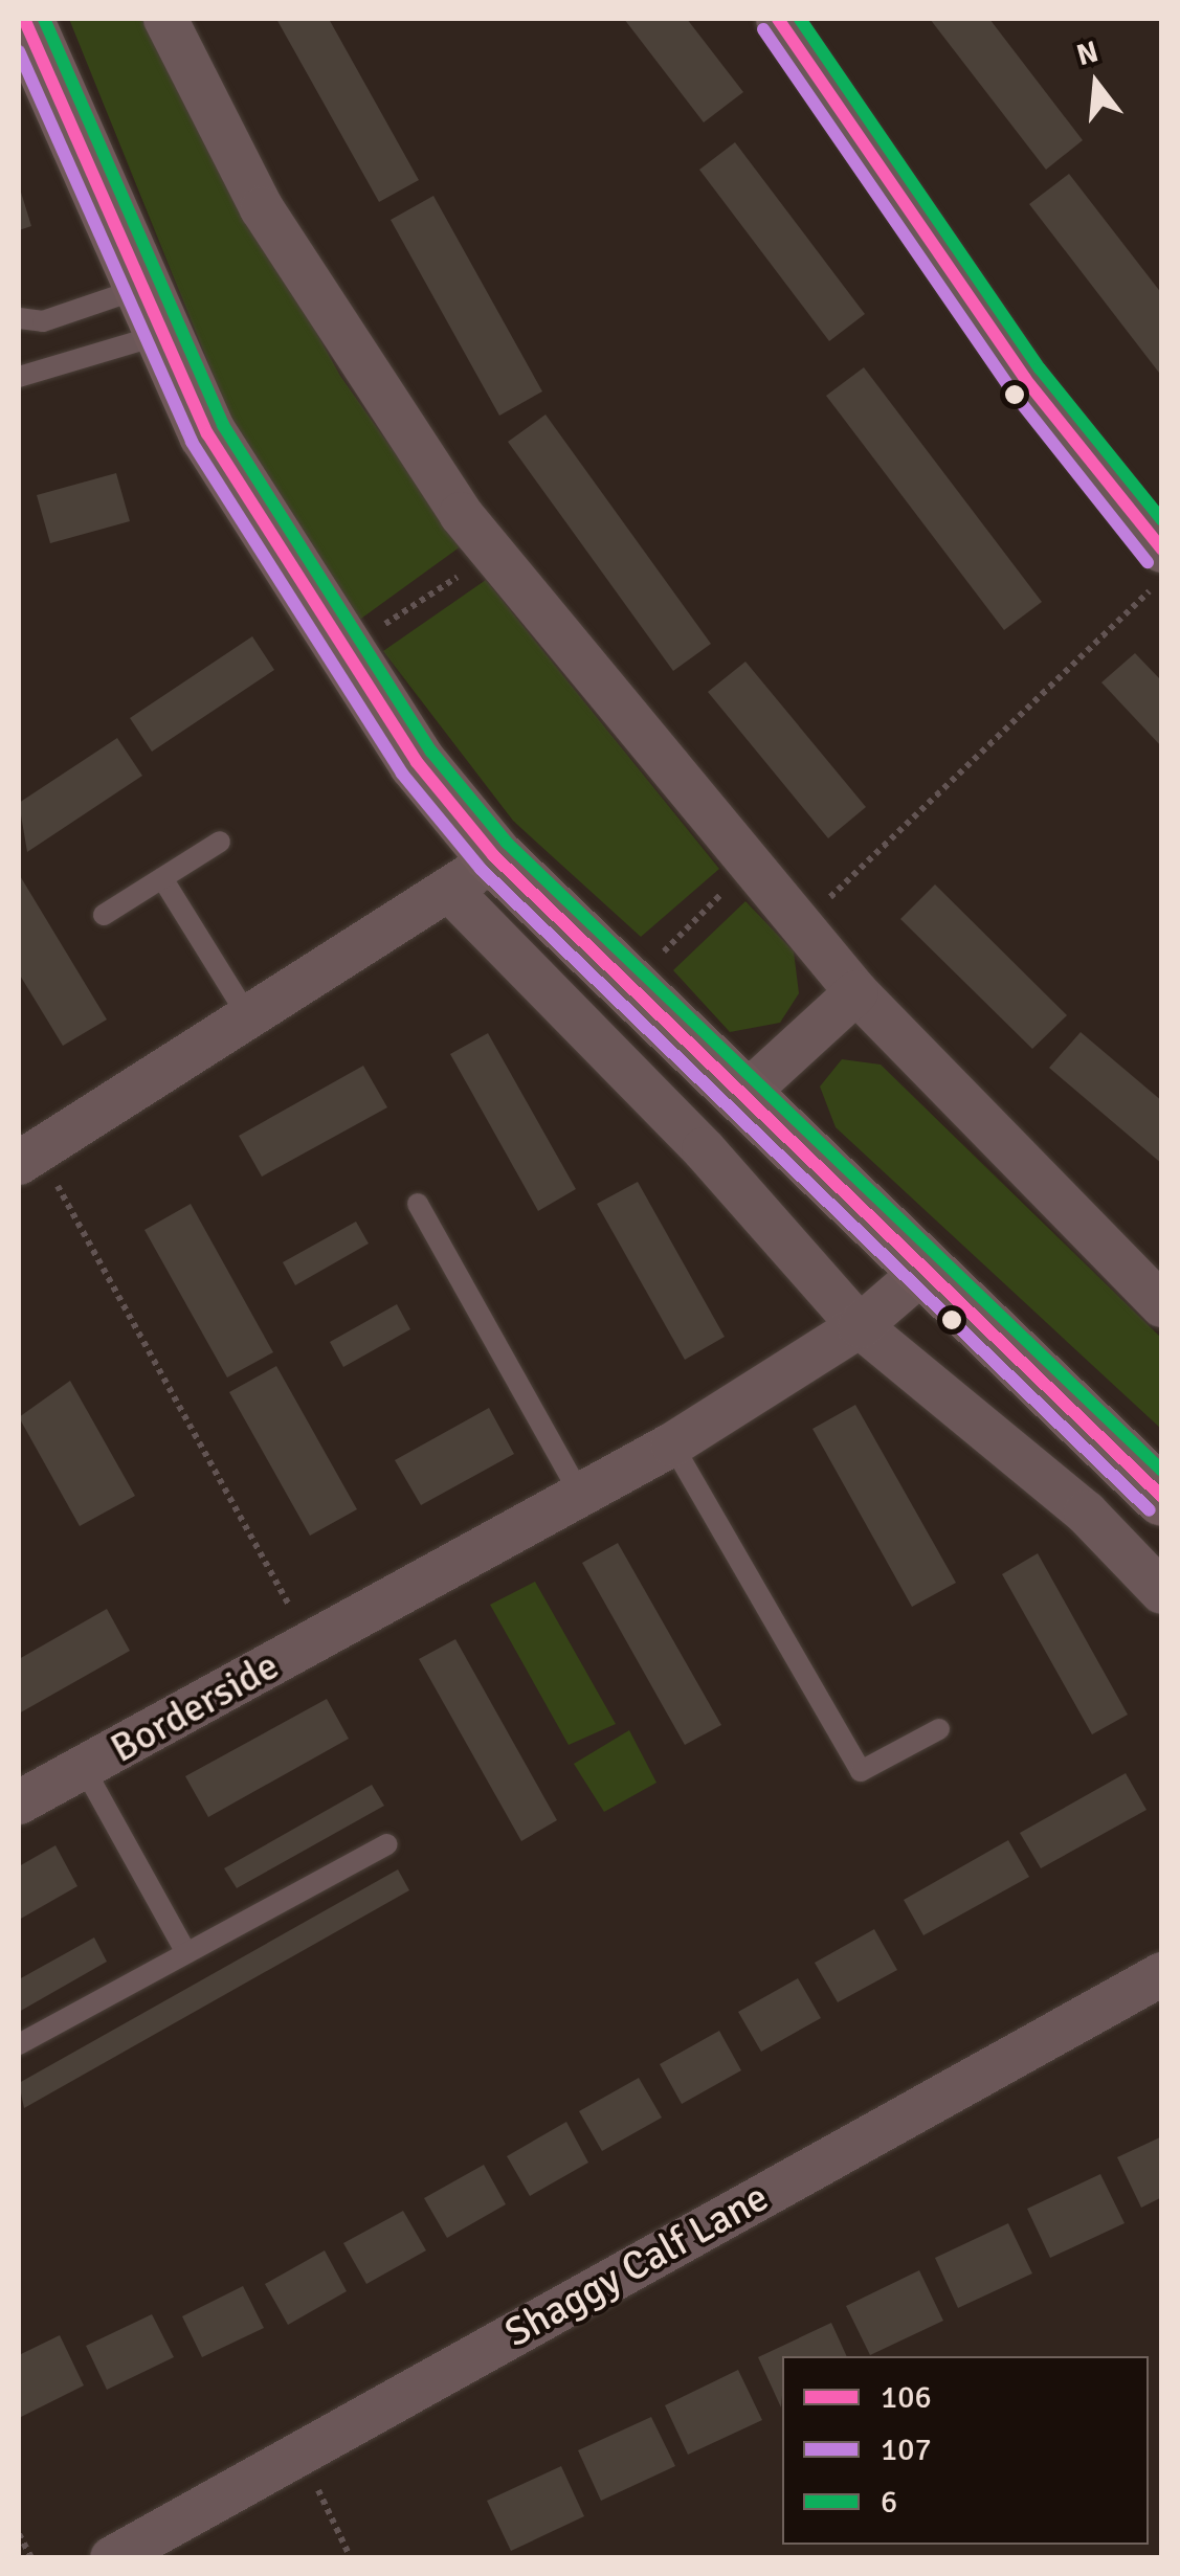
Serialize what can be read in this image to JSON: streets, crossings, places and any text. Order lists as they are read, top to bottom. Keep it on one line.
{"streets":{"street":["Borderside","Shaggy Calf Lane"]},"lines":["transit line 106","transit line 6","transit line 107"],"legend":["106","107","6"],"north":"top"}
